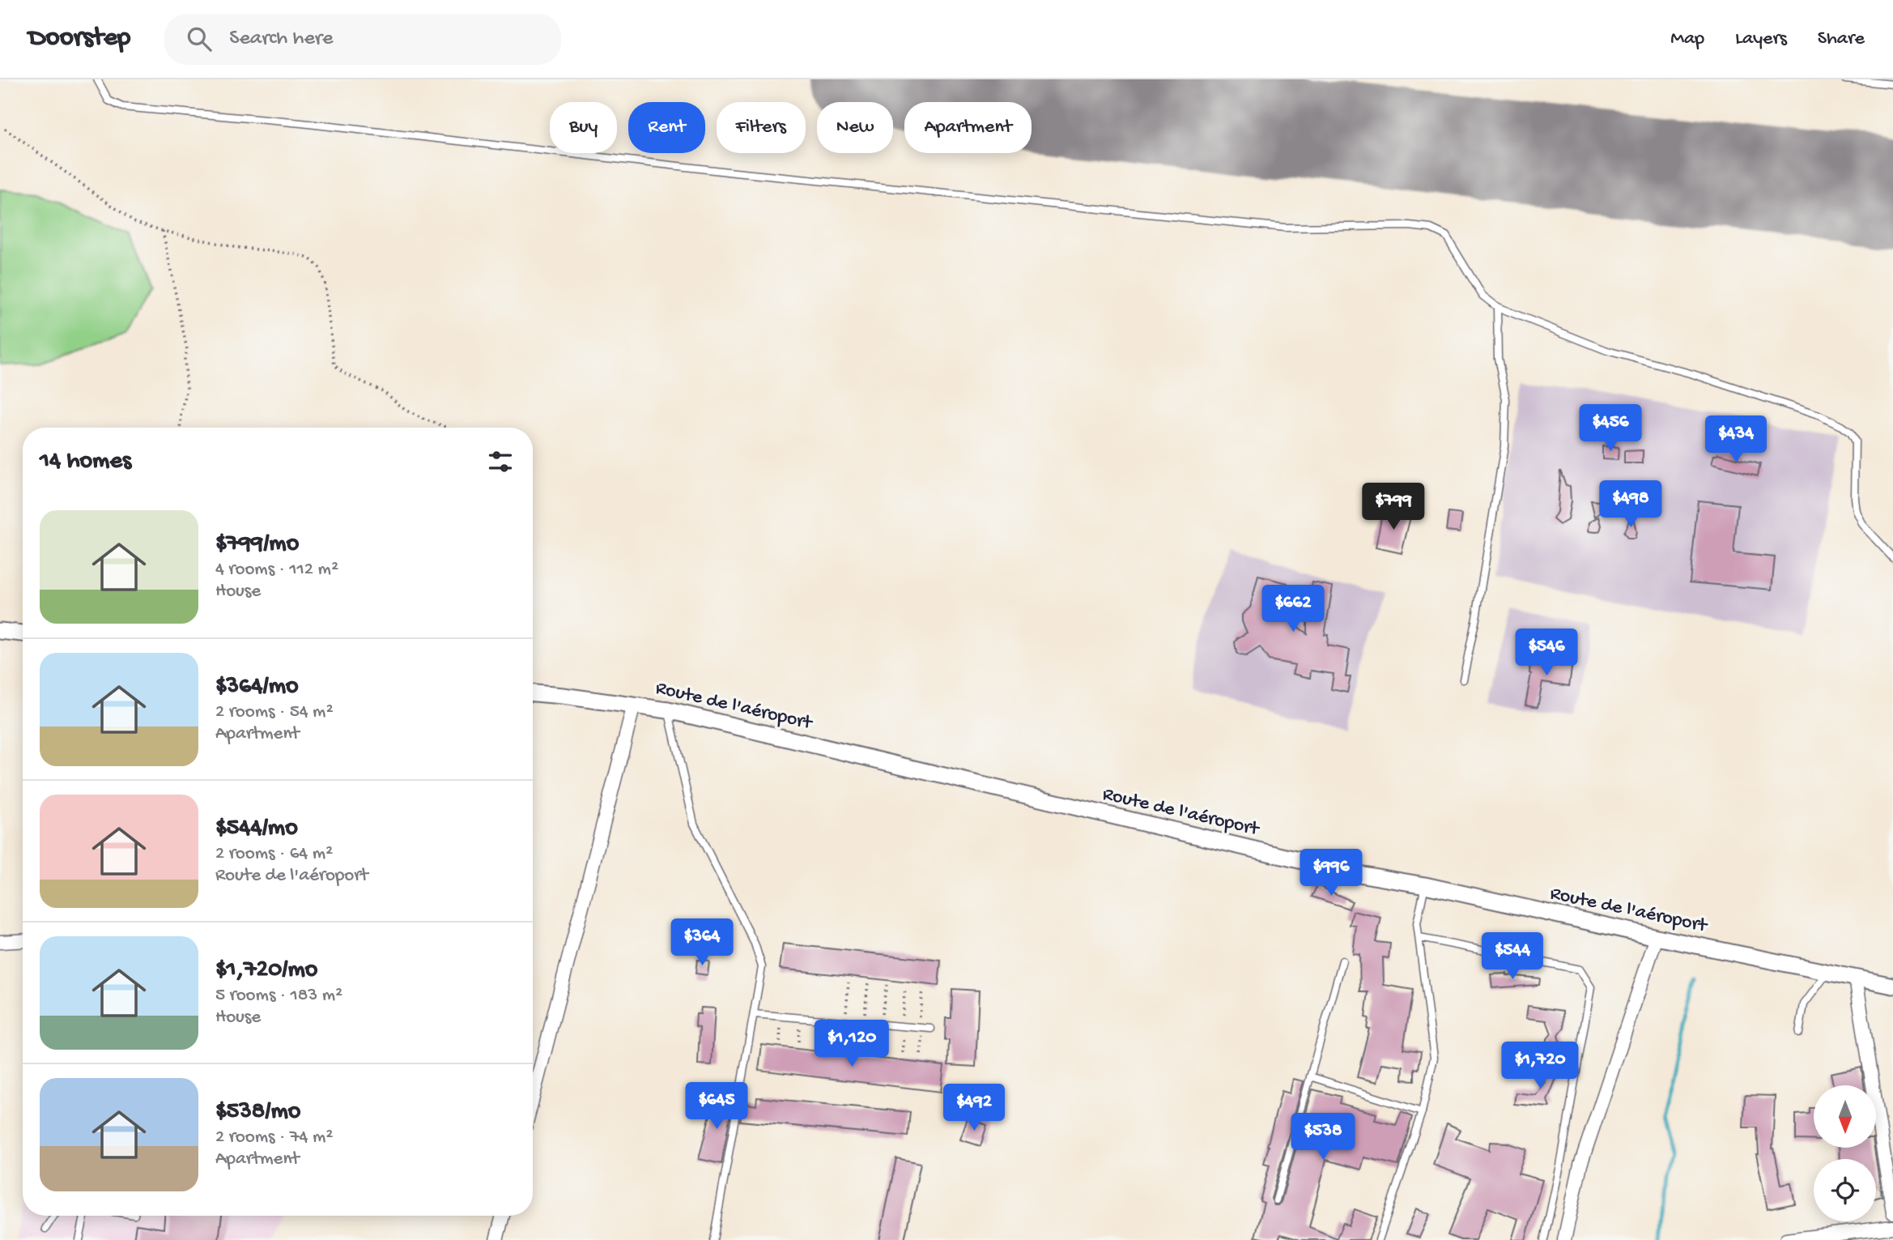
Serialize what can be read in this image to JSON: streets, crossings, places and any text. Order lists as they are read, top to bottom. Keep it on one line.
{"streets":{"street":["Route de l'aéroport"]},"north":"bottom","page":{"header":"Doorstep","search":"Search here","nav":["Map","Layers","Share"],"chip":["Buy","Rent","Filters","New","Apartment"],"price":["$456","$434","$498","$799","$662","$546","$996","$364","$544","$1,120","$1,720","$645","$492","$538"],"heading":"14 homes","list":[{"name":"$799/mo","note":"4 rooms · 112 m² · House"},{"name":"$364/mo","note":"2 rooms · 54 m² · Apartment"},{"name":"$544/mo","note":"2 rooms · 64 m² · Route de l'aéroport"},{"name":"$1,720/mo","note":"5 rooms · 183 m² · House"},{"name":"$538/mo","note":"2 rooms · 74 m² · Apartment"}]}}
